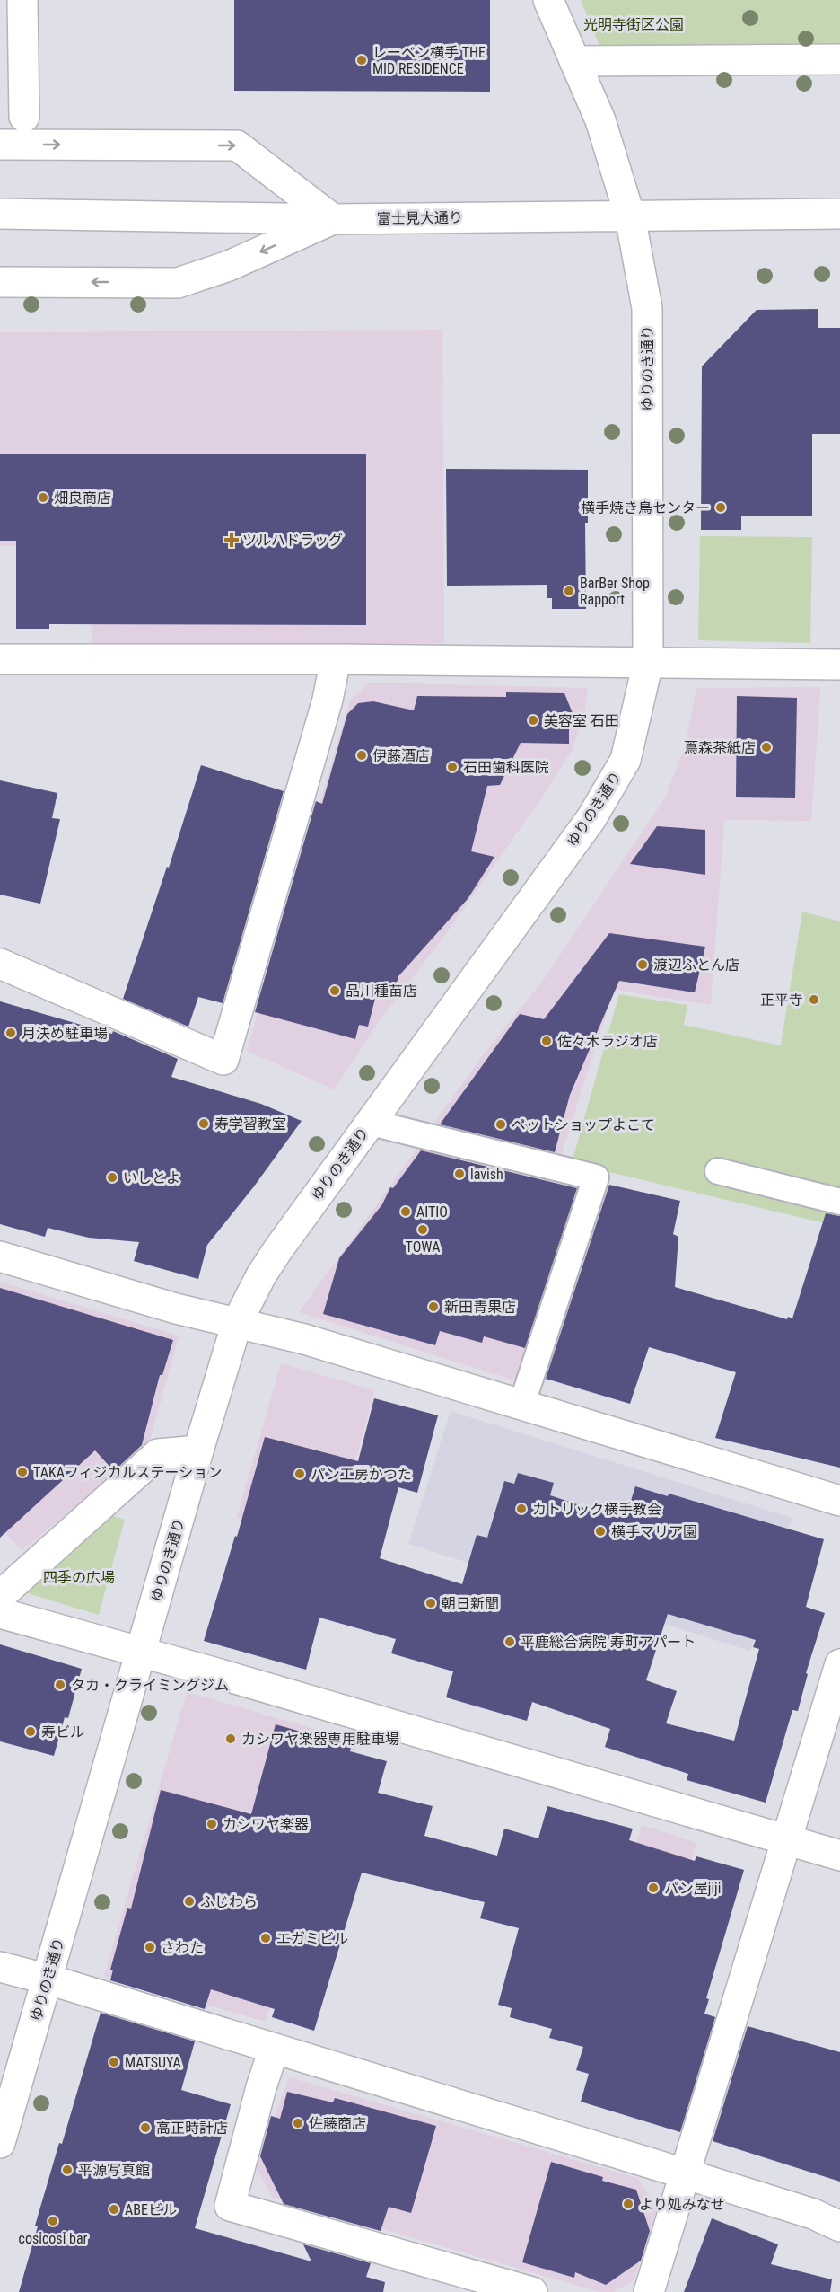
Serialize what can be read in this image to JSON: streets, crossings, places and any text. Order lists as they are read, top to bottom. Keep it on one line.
{"streets":{"street":["富士見大通り","ゆりのき通り"]},"crossings":[["富士見大通り","ゆりのき通り"]],"parks":["光明寺街区公園","四季の広場"],"places":{"other":["レーベン横手 THE MID RESIDENCE","畑良商店","横手焼き鳥センター","BarBer Shop Rapport","美容室 石田","蔦森茶紙店","伊藤酒店","石田歯科医院","渡辺ふとん店","品川種苗店","正平寺","月決め駐車場","佐々木ラジオ店","寿学習教室","ペットショップよこて","lavish","いしとよ","AITIO","TOWA","新田青果店","TAKAフィジカルステーション","パン工房かつた","カトリック横手教会","横手マリア園","朝日新聞","平鹿総合病院 寿町アパート","タカ・クライミングジム","寿ビル","カシワヤ楽器専用駐車場","カシワヤ楽器","パン屋jiji","ふじわら","エガミビル","さわた","MATSUYA","佐藤商店","高正時計店","平源写真館","より処みなせ","ABEビル","cosicosi bar"],"health":["ツルハドラッグ"]}}
